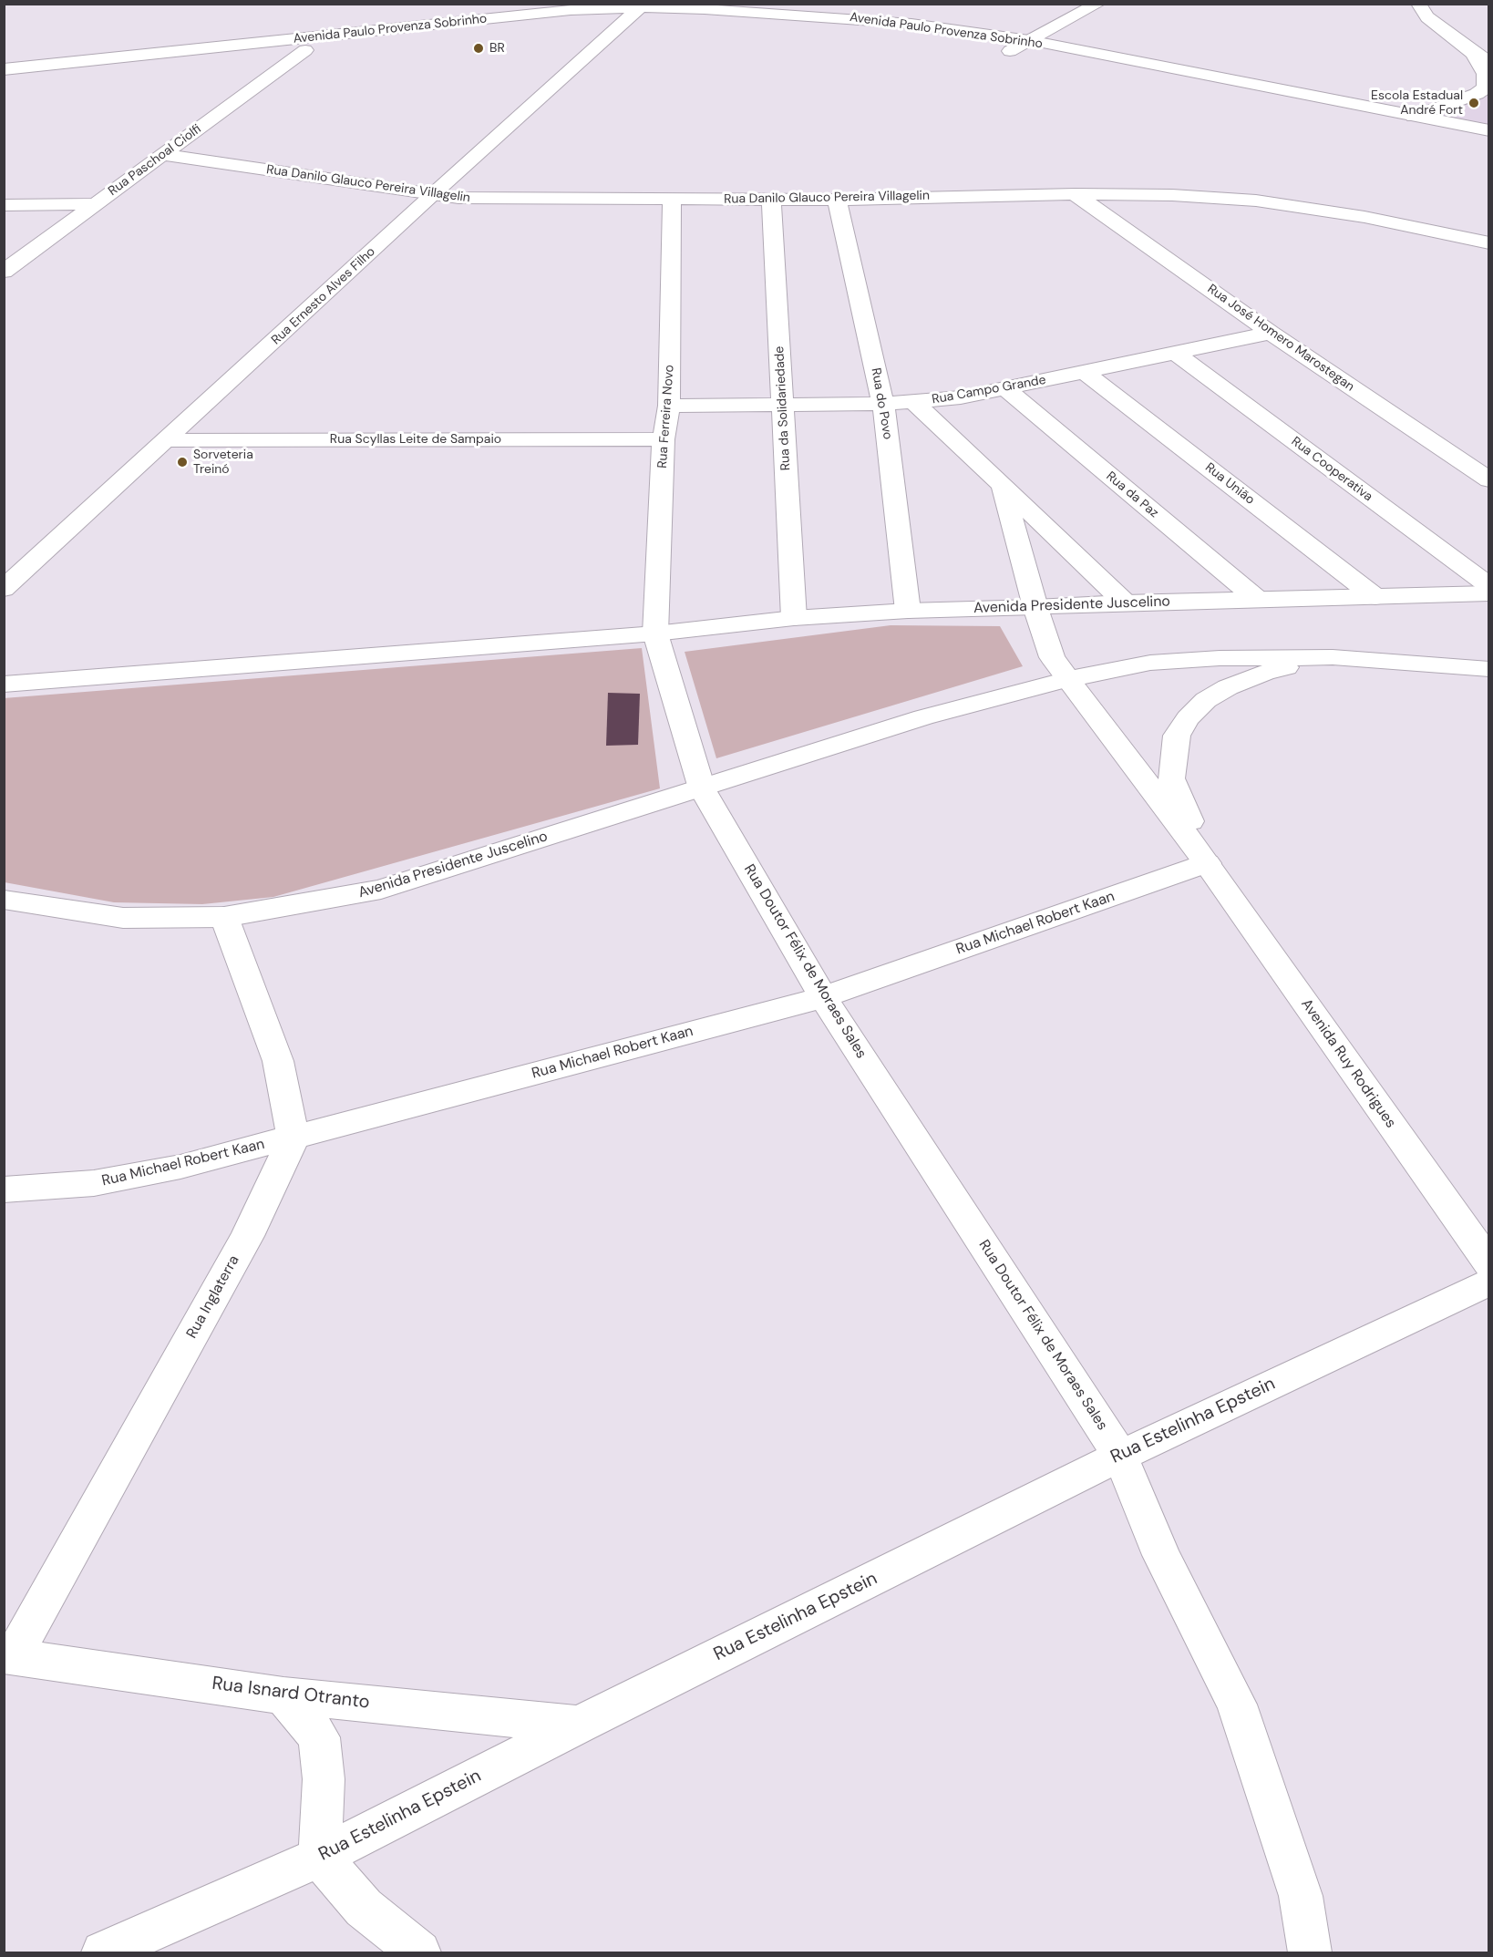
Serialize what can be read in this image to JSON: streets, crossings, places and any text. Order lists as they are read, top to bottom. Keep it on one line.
{"streets":{"street":["Avenida Paulo Provenza Sobrinho","Rua Paschoal Ciolfi","Rua Danilo Glauco Pereira Villagelin","Rua Ernesto Alves Filho","Rua José Homero Marostegan","Rua Campo Grande","Rua do Povo","Rua da Solidariedade","Rua Ferreira Novo","Rua Scyllas Leite de Sampaio","Rua Cooperativa","Rua União","Rua da Paz","Avenida Presidente Juscelino","Rua Michael Robert Kaan","Rua Doutor Félix de Moraes Sales","Avenida Ruy Rodrigues","Rua Inglaterra","Rua Estelinha Epstein","Rua Isnard Otranto"]},"crossings":[["Avenida Paulo Provenza Sobrinho","Rua Paschoal Ciolfi"],["Avenida Paulo Provenza Sobrinho","Rua Ernesto Alves Filho"],["Rua Paschoal Ciolfi","Rua Danilo Glauco Pereira Villagelin"],["Rua Danilo Glauco Pereira Villagelin","Rua Ernesto Alves Filho"],["Rua Danilo Glauco Pereira Villagelin","Rua José Homero Marostegan"],["Rua Danilo Glauco Pereira Villagelin","Rua do Povo"],["Rua Danilo Glauco Pereira Villagelin","Rua da Solidariedade"],["Rua Danilo Glauco Pereira Villagelin","Rua Ferreira Novo"],["Rua Ernesto Alves Filho","Rua Scyllas Leite de Sampaio"],["Rua José Homero Marostegan","Rua Campo Grande"],["Rua Campo Grande","Rua do Povo"],["Rua Campo Grande","Rua da Solidariedade"],["Rua Campo Grande","Rua Ferreira Novo"],["Rua Campo Grande","Rua Cooperativa"],["Rua Campo Grande","Rua União"],["Rua Campo Grande","Rua da Paz"],["Rua do Povo","Avenida Presidente Juscelino"],["Rua da Solidariedade","Avenida Presidente Juscelino"],["Rua Ferreira Novo","Rua Scyllas Leite de Sampaio"],["Rua Ferreira Novo","Avenida Presidente Juscelino"],["Rua União","Avenida Presidente Juscelino"],["Rua da Paz","Avenida Presidente Juscelino"],["Avenida Presidente Juscelino","Rua Doutor Félix de Moraes Sales"],["Avenida Presidente Juscelino","Avenida Ruy Rodrigues"],["Rua Michael Robert Kaan","Rua Doutor Félix de Moraes Sales"],["Rua Michael Robert Kaan","Avenida Ruy Rodrigues"],["Rua Michael Robert Kaan","Rua Inglaterra"],["Rua Doutor Félix de Moraes Sales","Rua Estelinha Epstein"],["Rua Inglaterra","Rua Isnard Otranto"],["Rua Estelinha Epstein","Rua Isnard Otranto"]],"places":["BR","Escola Estadual André Fort","Sorveteria Treinó"]}
